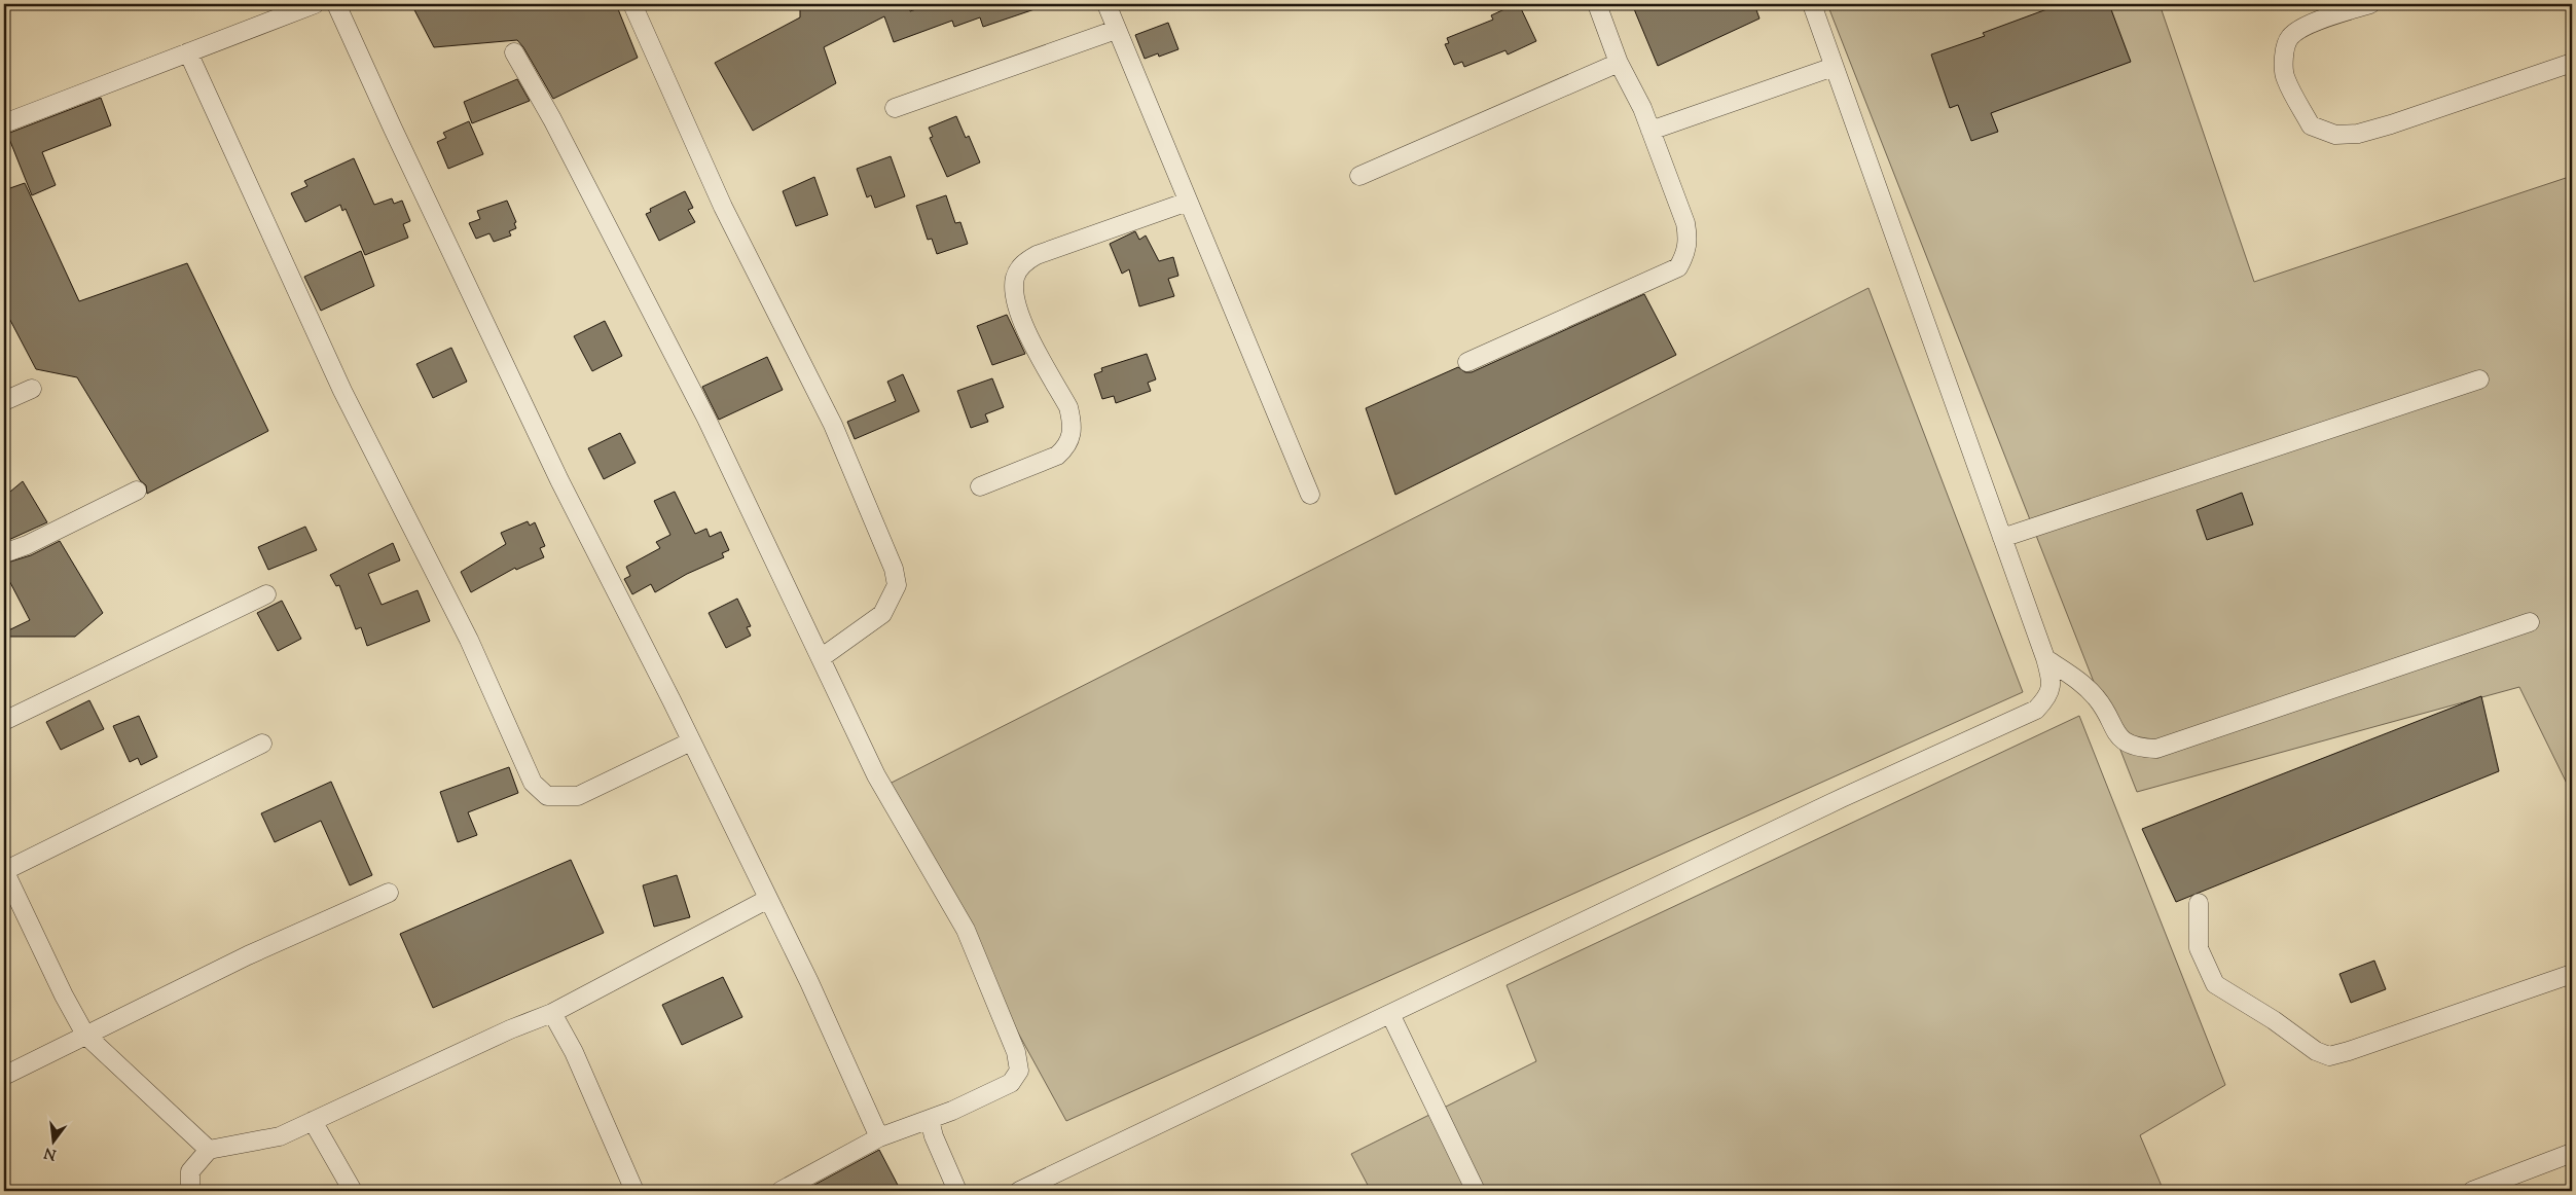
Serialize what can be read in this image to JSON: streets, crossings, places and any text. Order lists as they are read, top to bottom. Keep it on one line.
{"north":"bottom"}
